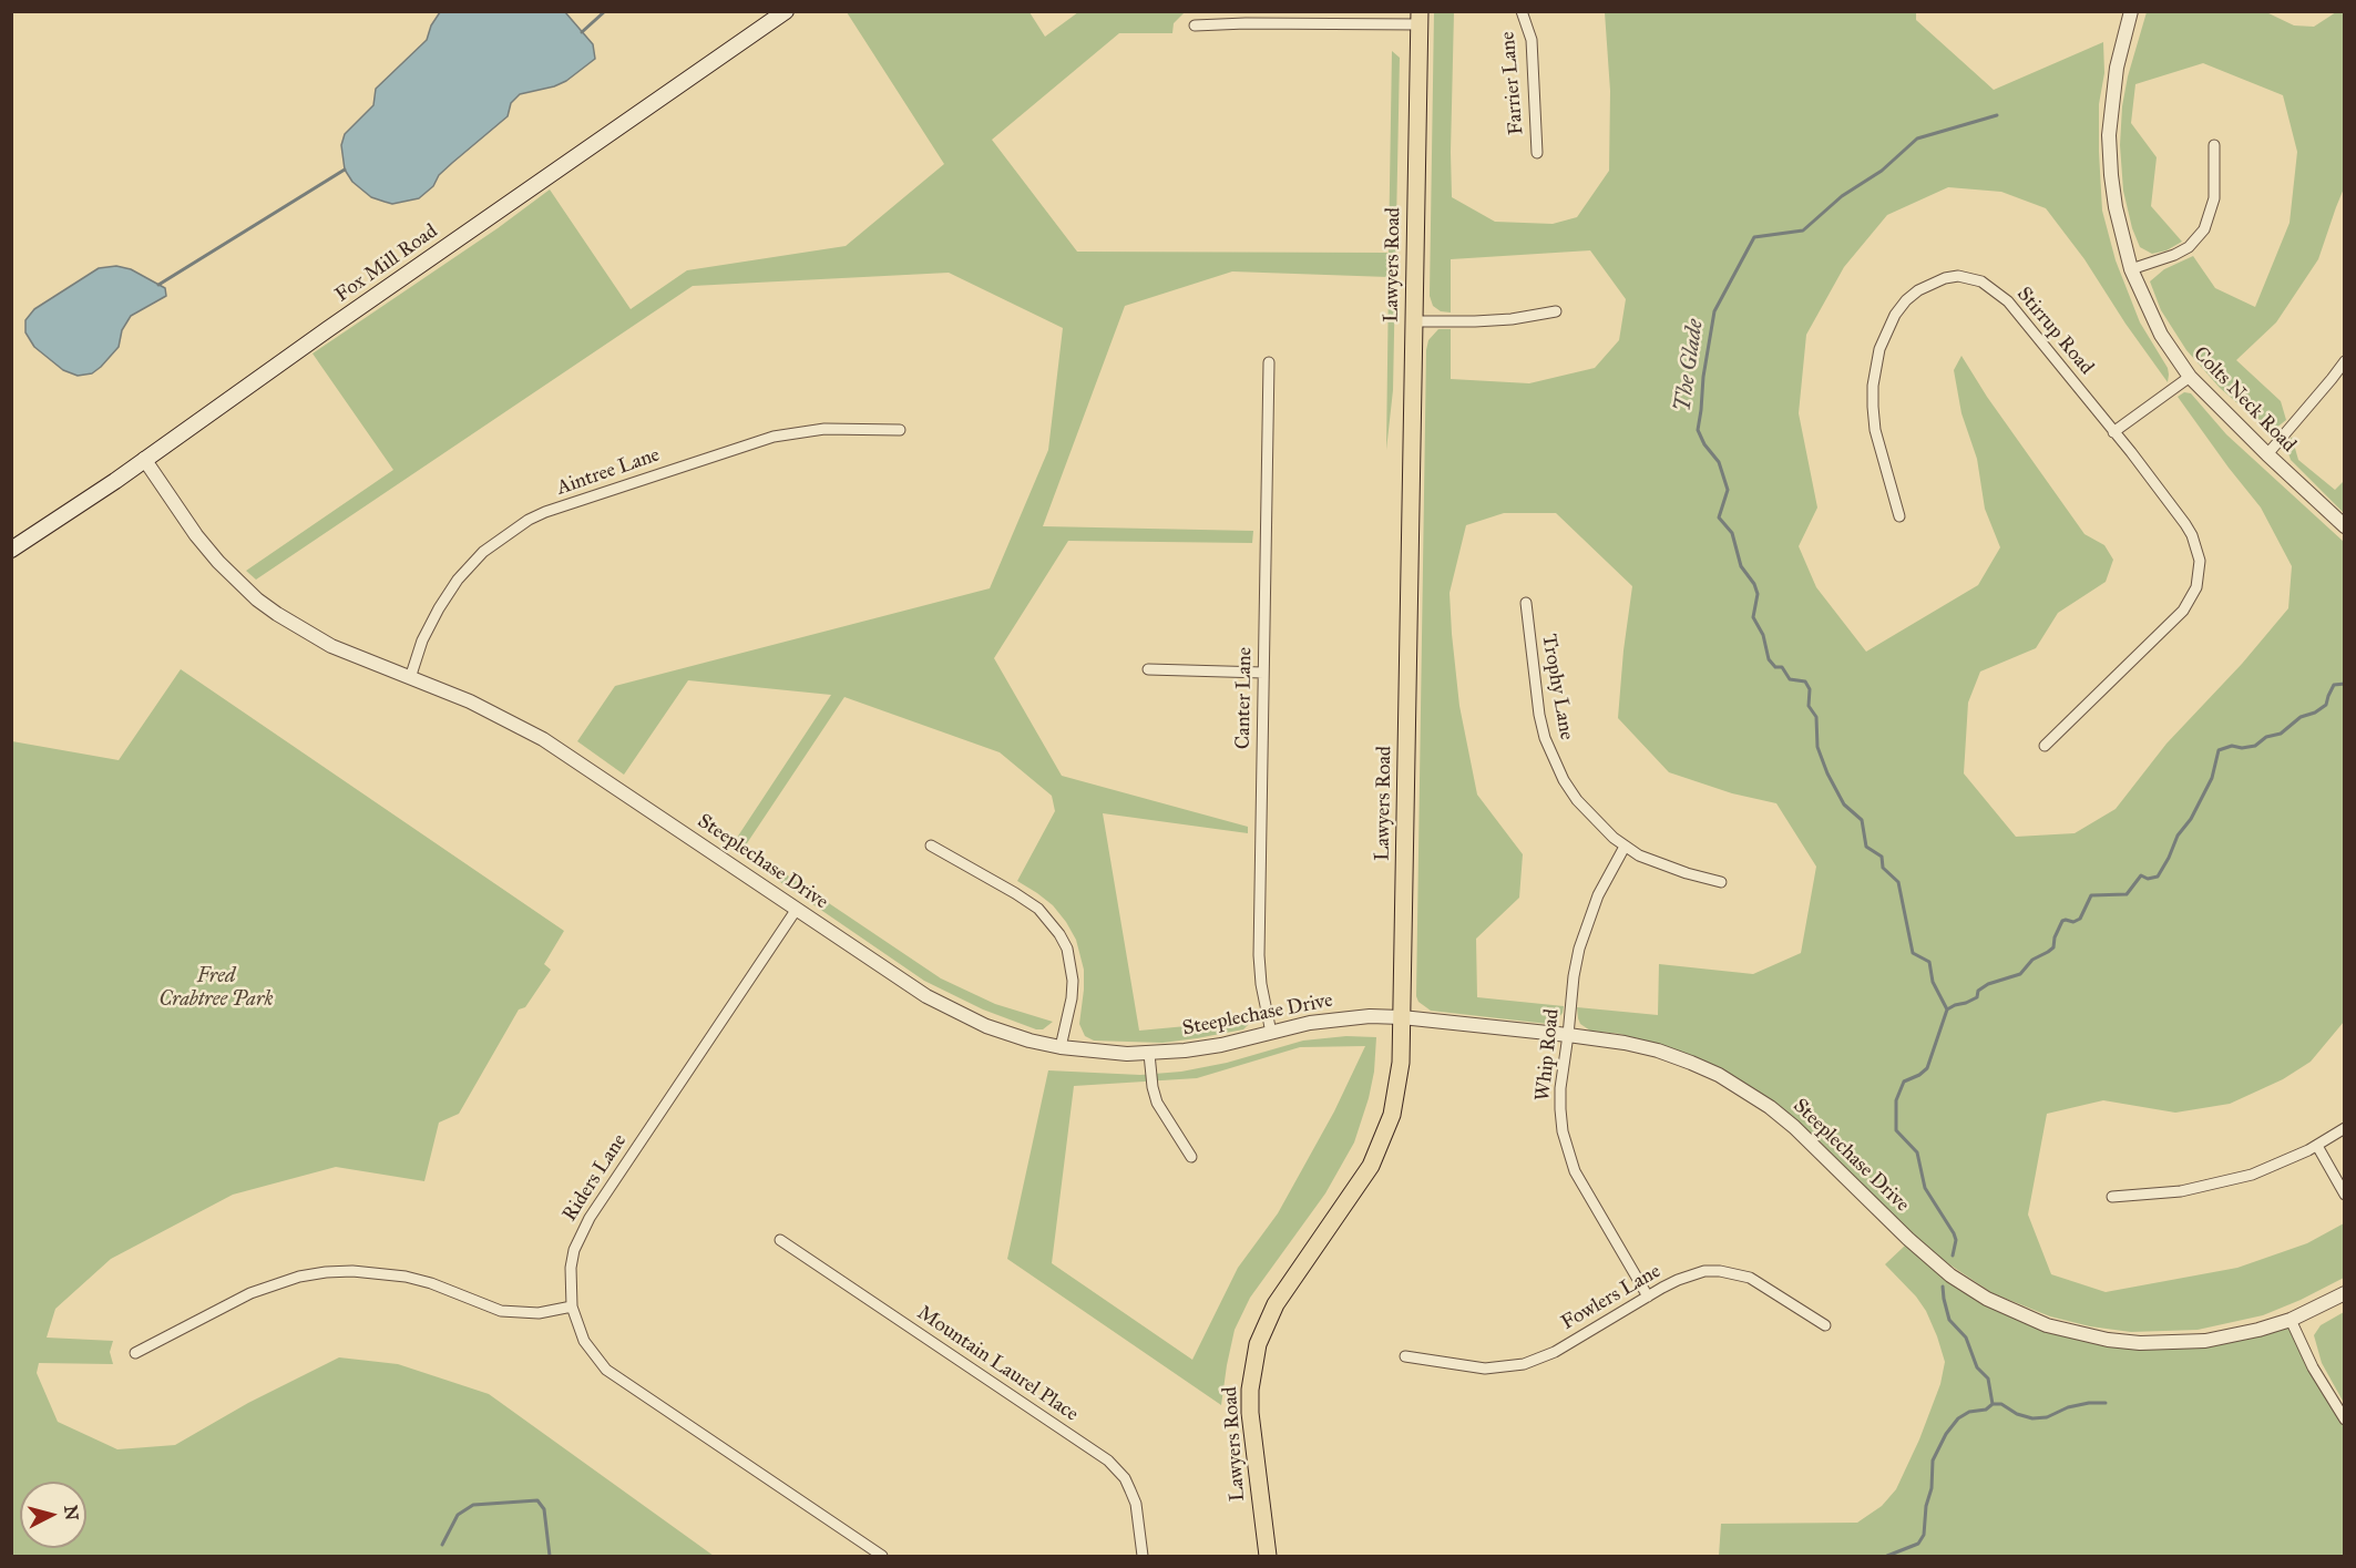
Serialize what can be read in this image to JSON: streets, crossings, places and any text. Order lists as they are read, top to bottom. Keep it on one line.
{"streets":{"main road":["Fox Mill Road","Lawyers Road"],"street":["Farrier Lane","Stirrup Road","Colts Neck Road","Aintree Lane","Trophy Lane","Canter Lane","Steeplechase Drive","Whip Road","Riders Lane","Fowlers Lane","Mountain Laurel Place"]},"crossings":[["Fox Mill Road","Steeplechase Drive"],["Lawyers Road","Steeplechase Drive"],["Aintree Lane","Steeplechase Drive"],["Trophy Lane","Whip Road"],["Canter Lane","Steeplechase Drive"],["Steeplechase Drive","Whip Road"],["Steeplechase Drive","Riders Lane"],["Whip Road","Fowlers Lane"]],"water":["The Glade"],"parks":["Fred Crabtree Park"],"north":"right"}
